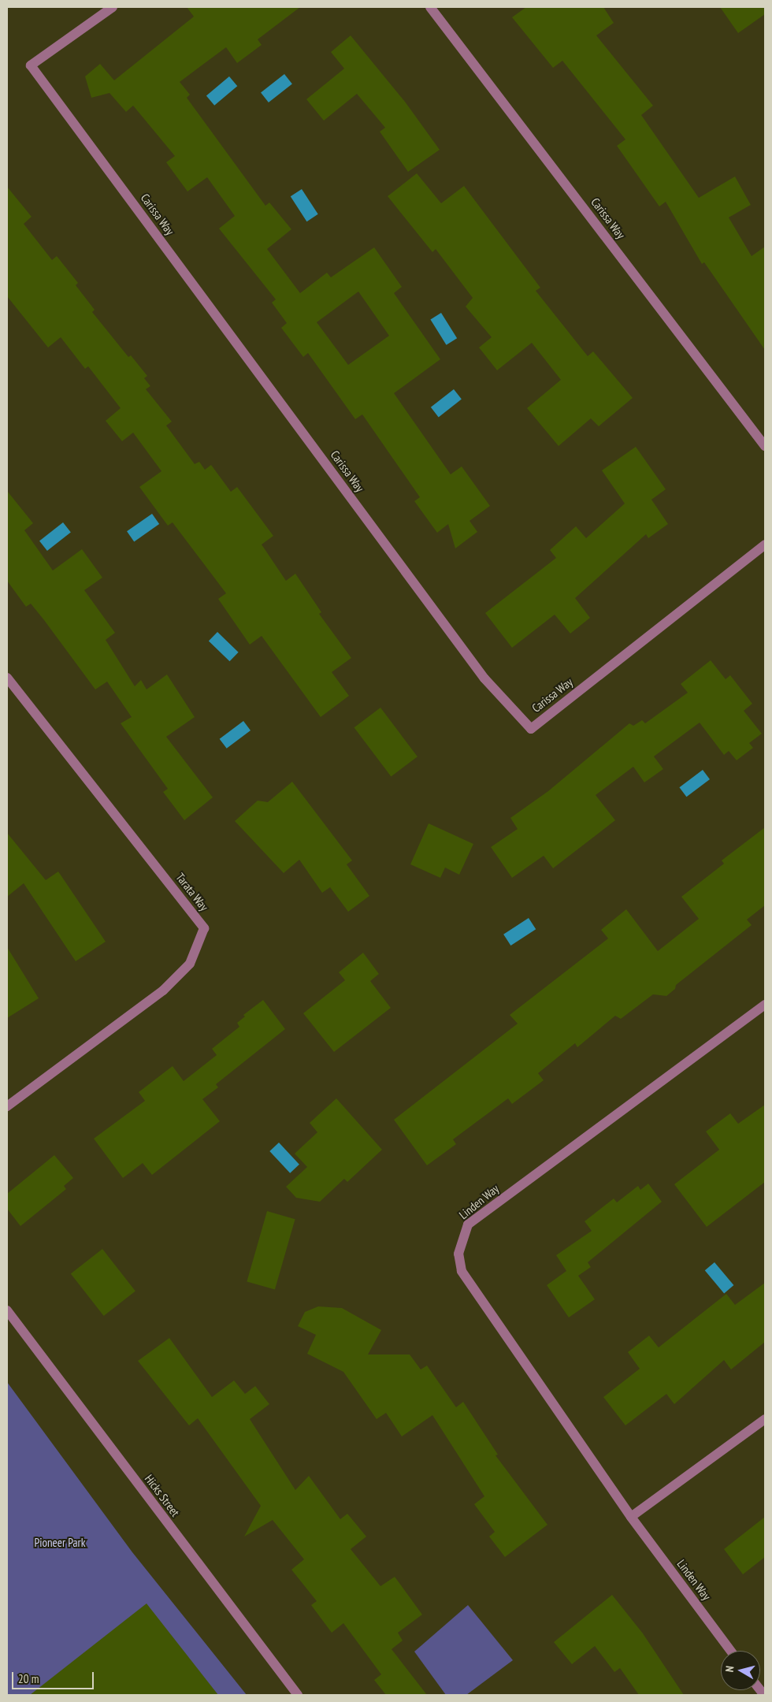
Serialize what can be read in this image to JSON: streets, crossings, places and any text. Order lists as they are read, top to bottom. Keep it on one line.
{"streets":{"street":["Carissa Way","Tarata Way","Linden Way","Hicks Street"]},"parks":["Pioneer Park"],"scale_bar":"20 m","north":"left"}
